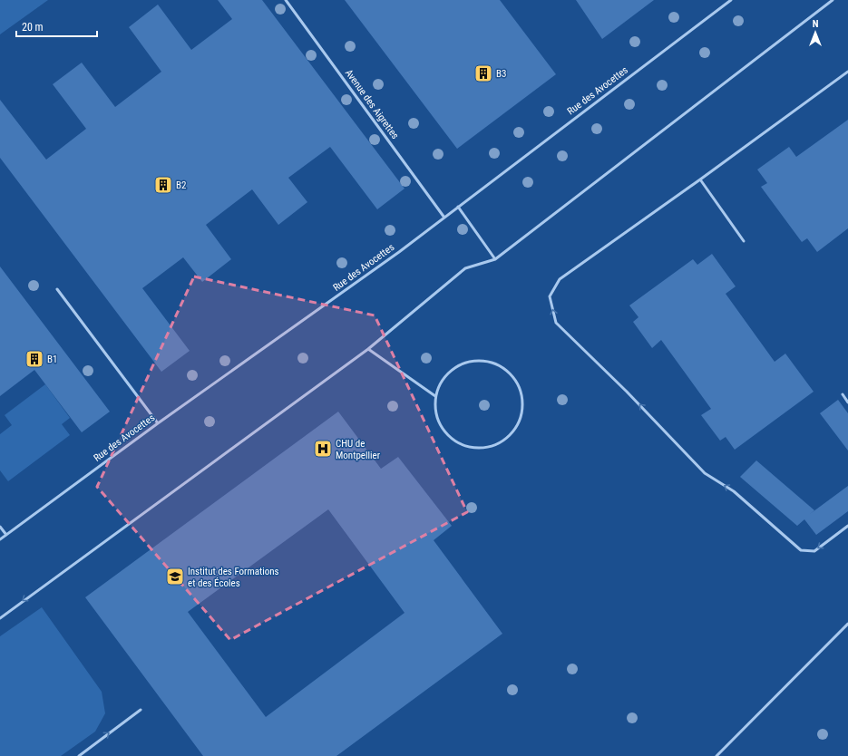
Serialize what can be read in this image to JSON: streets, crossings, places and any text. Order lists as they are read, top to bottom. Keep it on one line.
{"streets":{"lane":["Rue des Avocettes","Avenue des Aigrettes"]},"crossings":[["Rue des Avocettes","Avenue des Aigrettes"]],"places":{"building":["B3","B2","B1"],"hospital":["CHU de Montpellier"],"school or university":["Institut des Formations et des Écoles"]},"scale_bar":"20 m","north":"top"}
